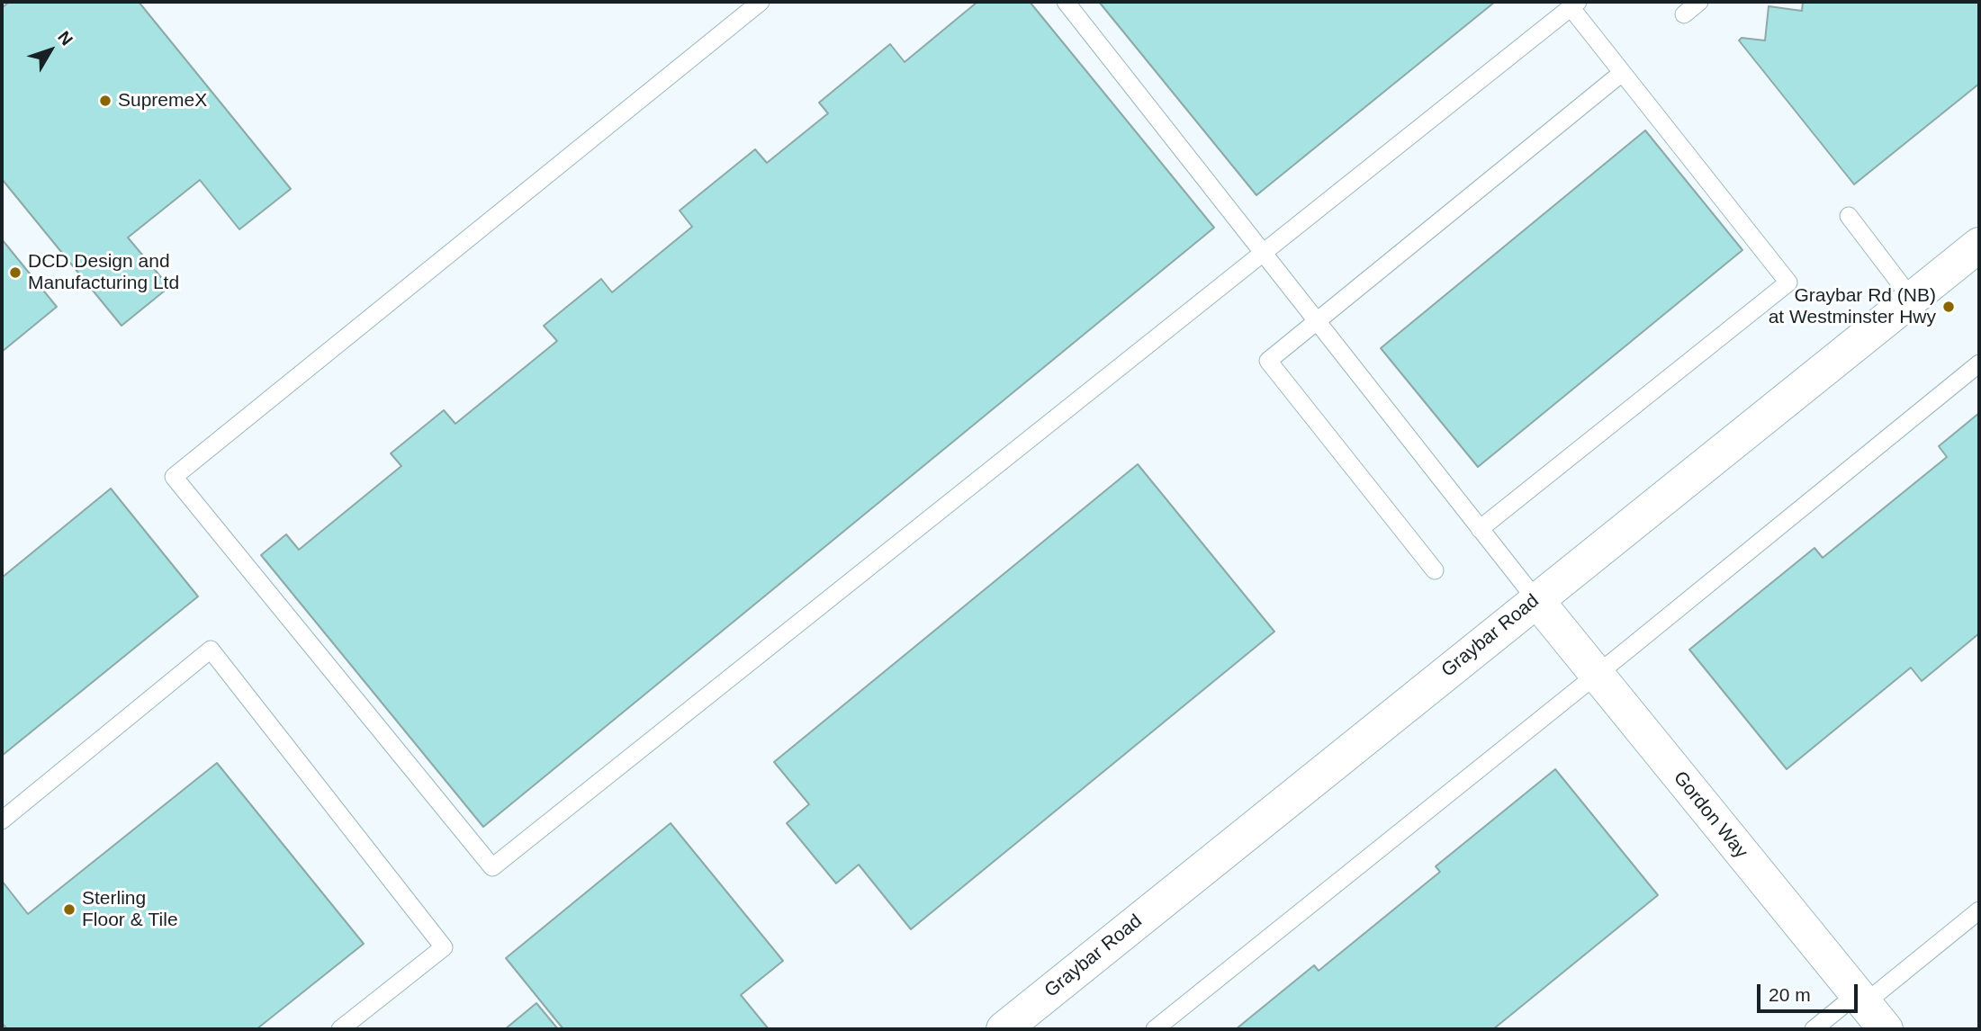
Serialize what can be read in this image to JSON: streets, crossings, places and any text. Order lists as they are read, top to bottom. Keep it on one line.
{"streets":{"street":["Graybar Road","Gordon Way"]},"crossings":[["Graybar Road","Gordon Way"]],"places":["SupremeX","DCD Design and Manufacturing Ltd","Graybar Rd (NB) at Westminster Hwy","Sterling Floor & Tile"],"scale_bar":"20 m","north":"top right"}
